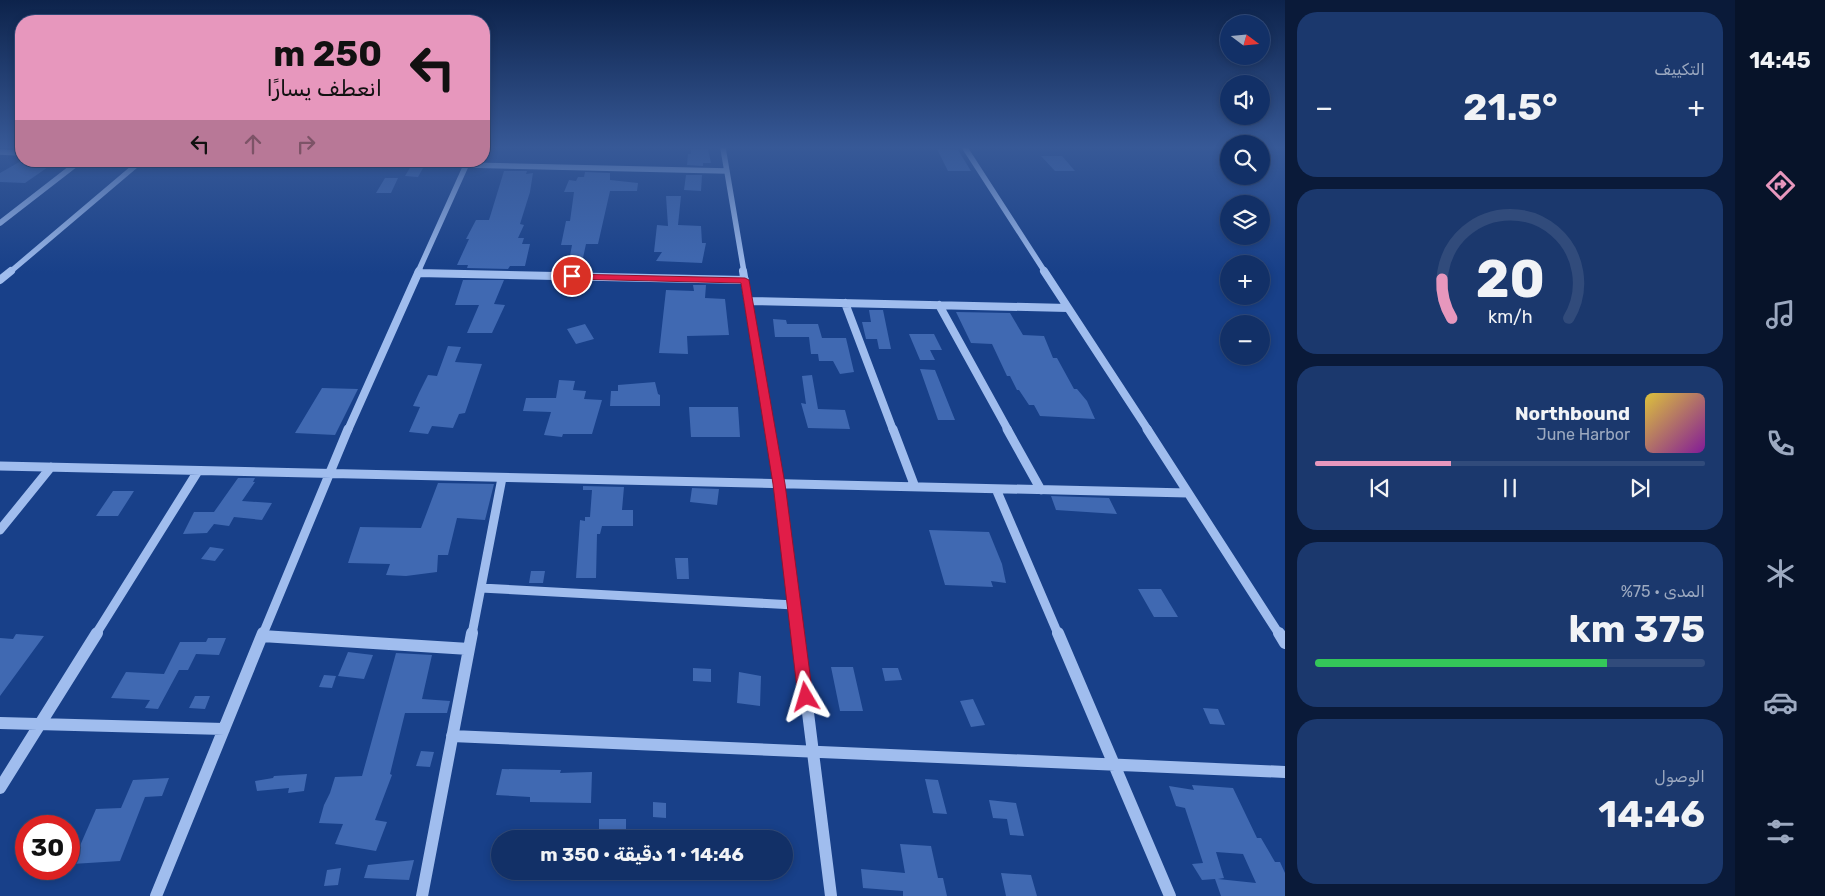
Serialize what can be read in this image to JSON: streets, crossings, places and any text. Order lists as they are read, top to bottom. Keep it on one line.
{"north":"right","page":{"tabs":"14:45","tile":["التكييف",["المدى · 75%","375 km"],["الوصول","14:46"]],"map_buttons":["+","−"],"turn":["250 m","انعطف يسارًا"],"heat":["−","21.5°","+"],"song":["Northbound","June Harbor"],"limit":"30","trip":"14:46 · 1 دقيقة · 350 m","gauge":["20","km/h"]}}
